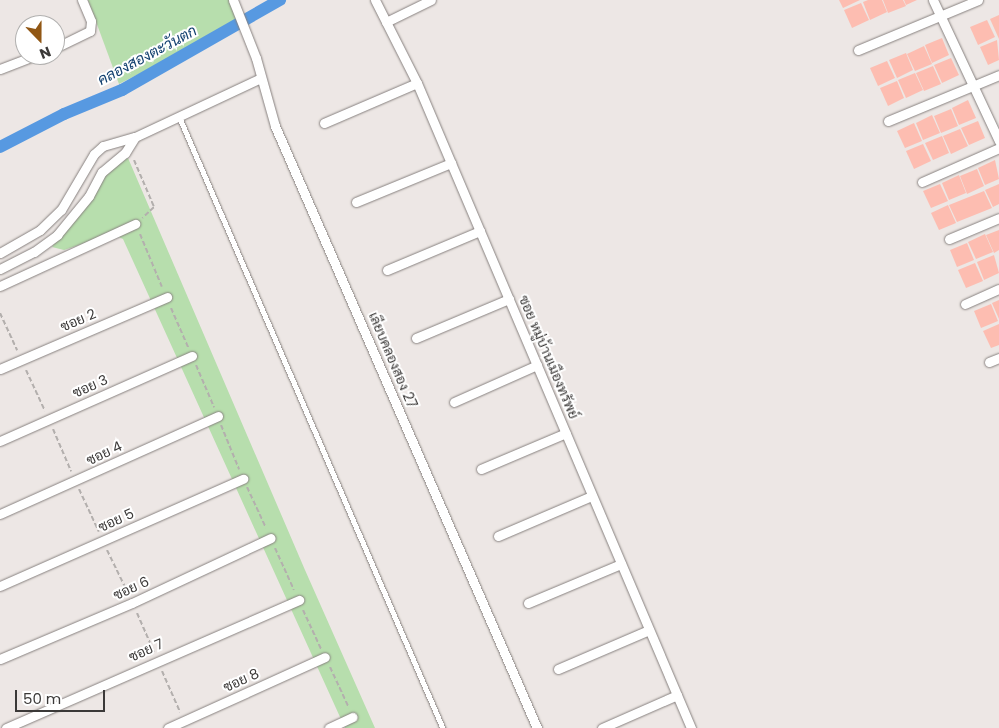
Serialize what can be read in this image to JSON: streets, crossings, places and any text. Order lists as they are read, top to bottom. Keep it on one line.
{"streets":{"street":["ซอย 2","ซอย หมู่บ้านเมืองทรัพย์","เลียบคลองสอง 27","ซอย 3","ซอย 4","ซอย 5","ซอย 6","ซอย 7","ซอย 8"]},"water":["คลองสองตะวันตก"],"scale_bar":"50 m","north":"bottom"}
